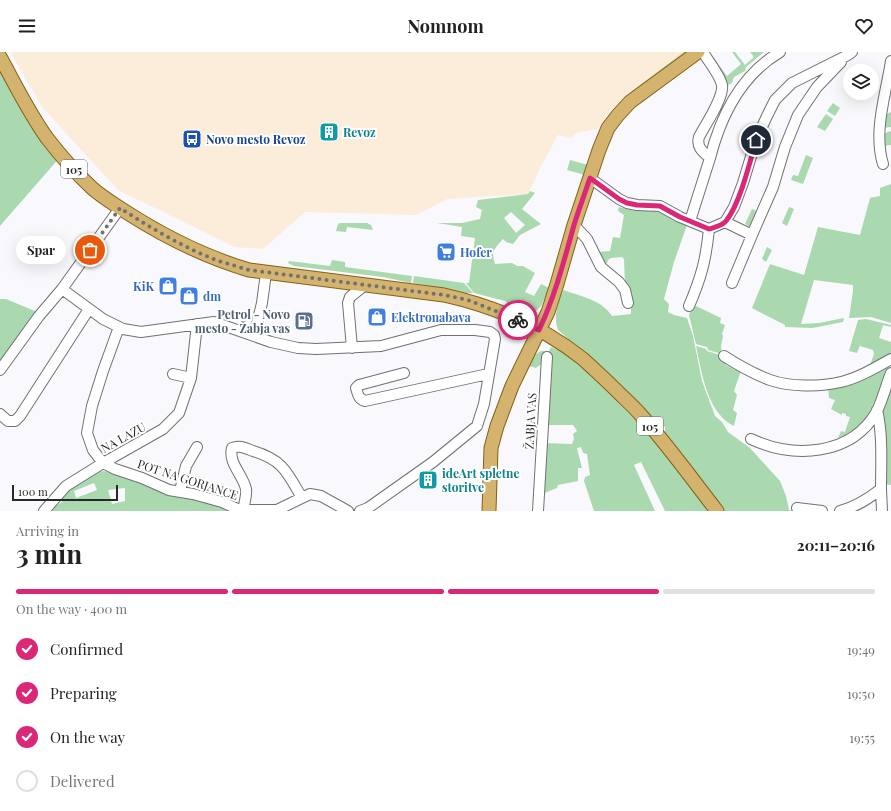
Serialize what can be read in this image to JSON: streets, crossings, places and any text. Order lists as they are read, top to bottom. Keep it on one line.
{"streets":{"main road":["105"],"street":["ŽABJA VAS","NA LAZU","POT NA GORJANCE"]},"crossings":[["NA LAZU","POT NA GORJANCE"]],"places":{"building":["Revoz","ideArt spletne storitve"],"bus stop":["Novo mesto Revoz"],"other":["Spar"],"supermarket":["Hofer"],"shop":["KiK","dm","Elektronabava"],"fuel station":["Petrol - Novo mesto - Žabja vas"]},"scale_bar":"100 m","page":{"header":"Nomnom","bubble":"Spar","scale":"100 m","heading":["3 min","Arriving in","20:11–20:16"],"bar":"On the way · 400 m","list":[["Confirmed","19:49"],["Preparing","19:50"],["On the way","19:55"],"Delivered"]}}
